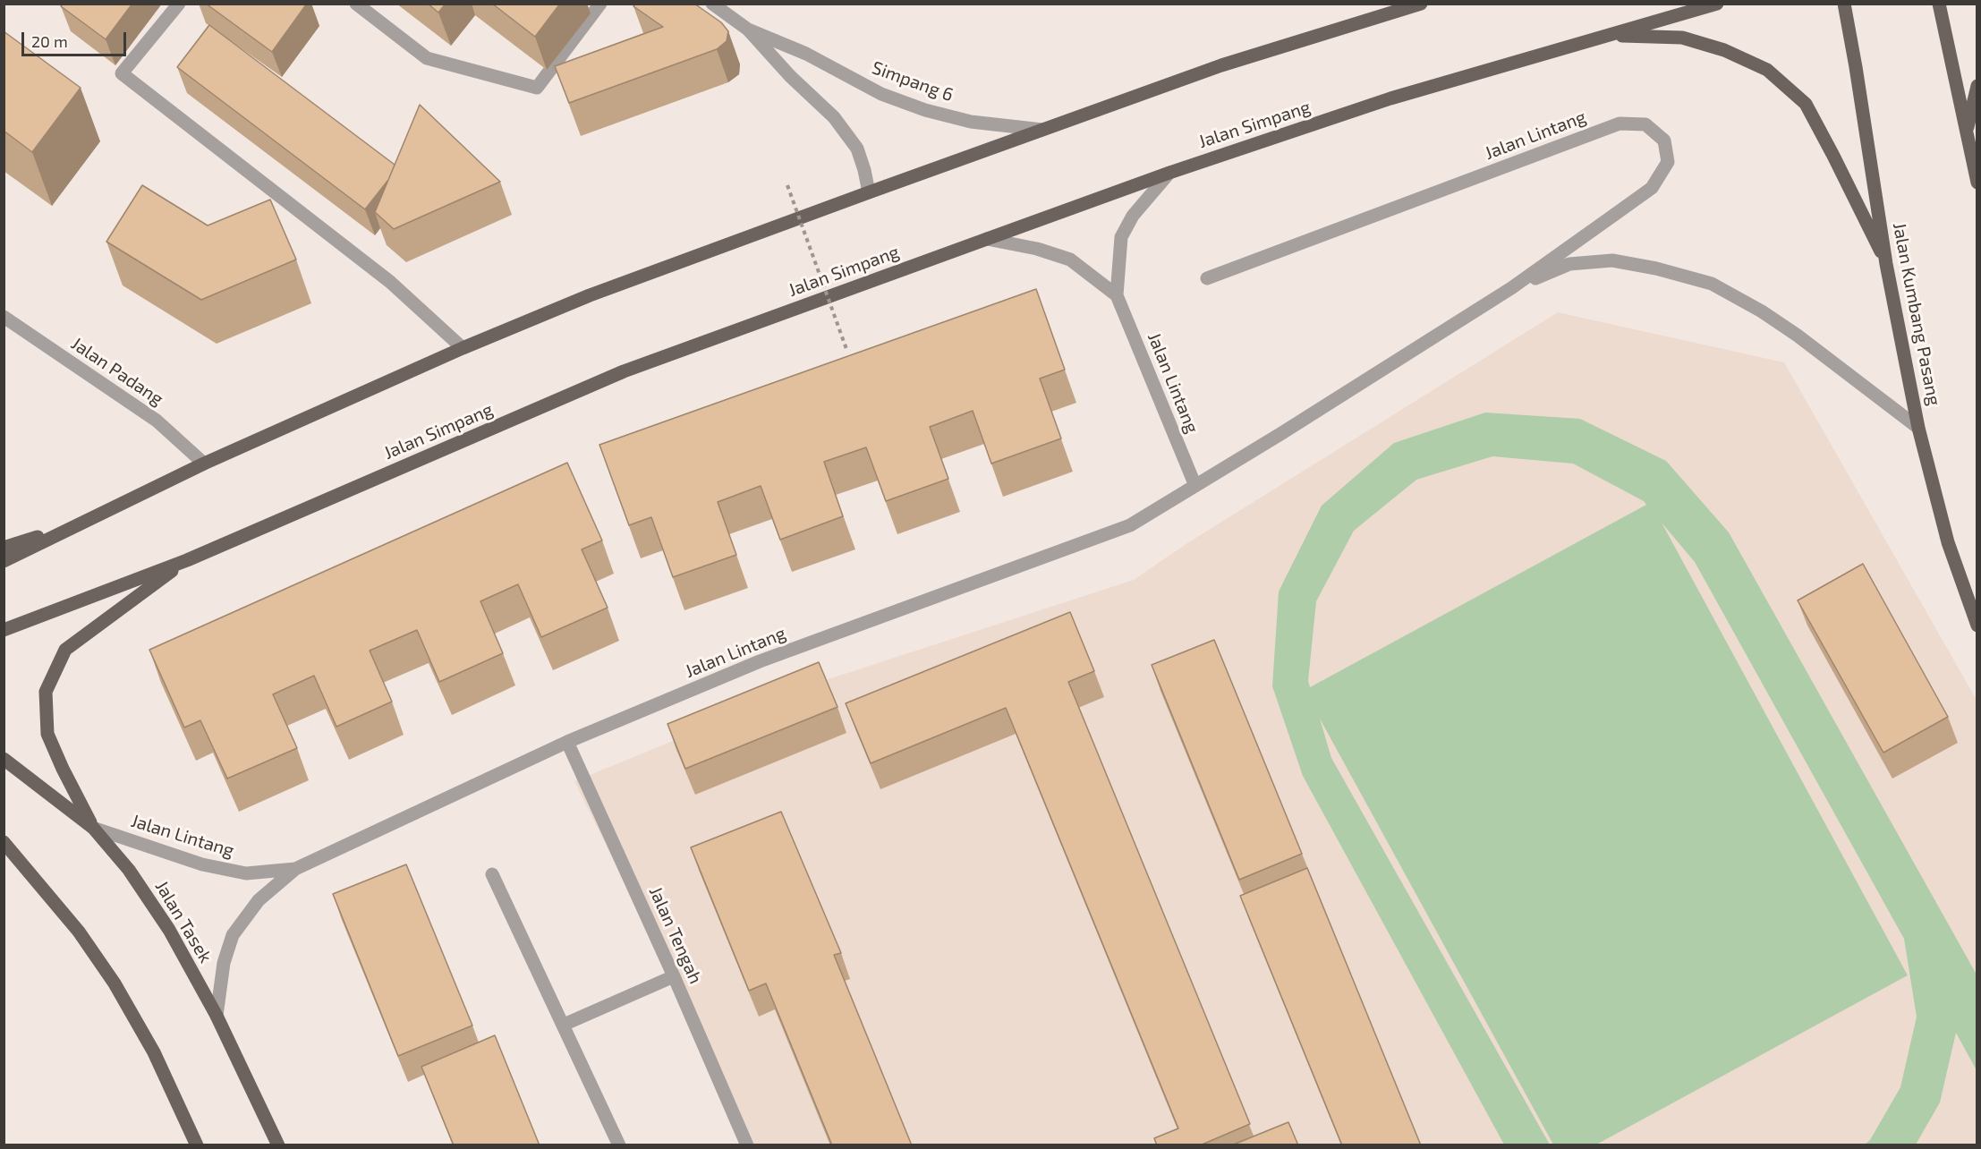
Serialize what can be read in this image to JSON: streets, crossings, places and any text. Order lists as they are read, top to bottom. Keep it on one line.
{"streets":{"main road":["Jalan Simpang","Jalan Kumbang Pasang","Jalan Tasek"],"street":["Simpang 6","Jalan Lintang","Jalan Padang","Jalan Tengah"]},"crossings":[["Jalan Simpang","Jalan Lintang"],["Jalan Lintang","Jalan Kumbang Pasang"],["Jalan Lintang","Jalan Tasek"],["Jalan Lintang","Jalan Tengah"]],"scale_bar":"20 m"}
